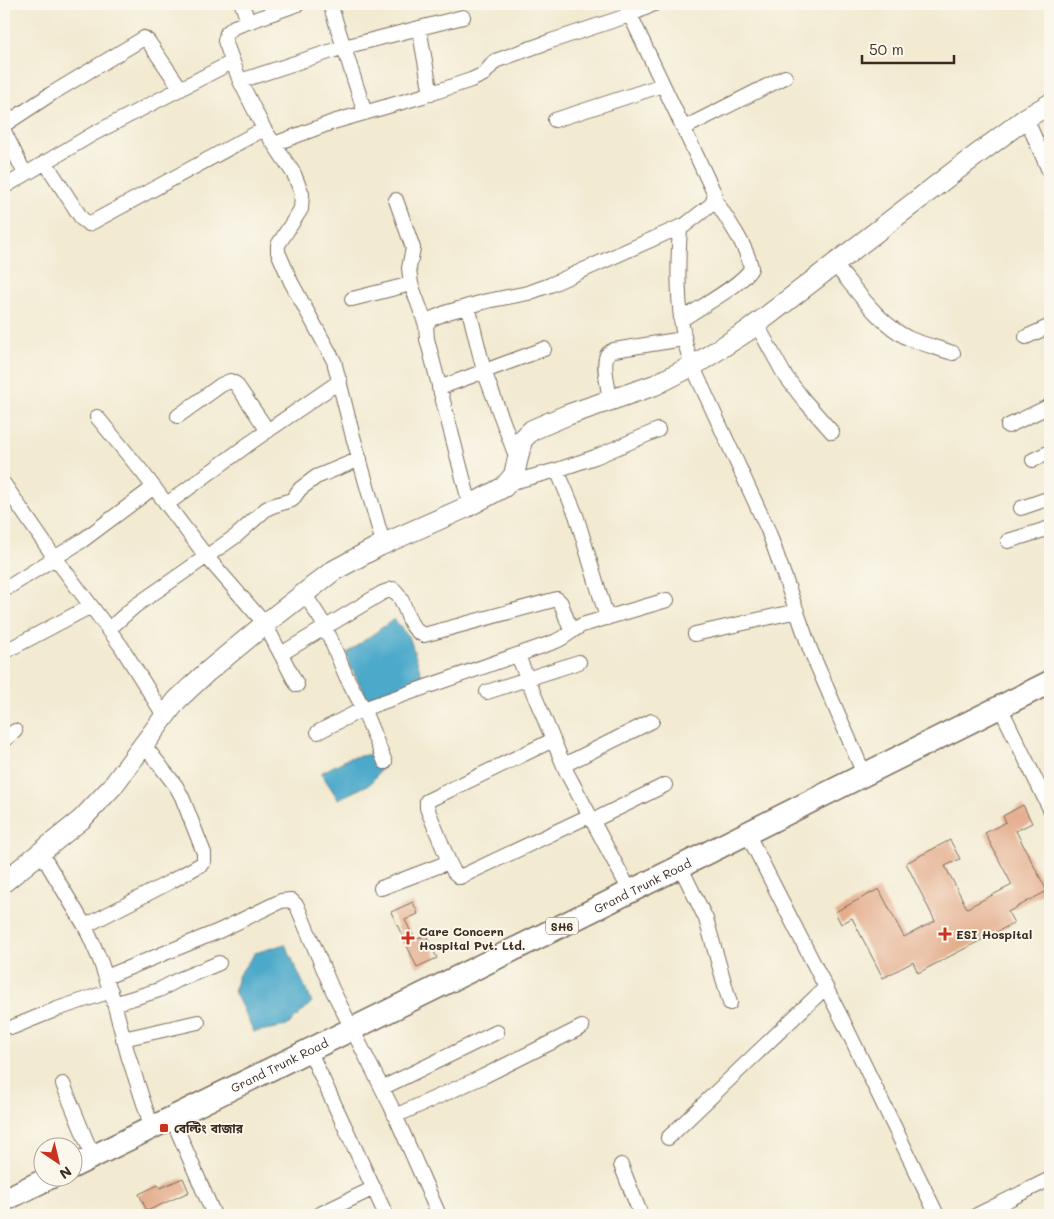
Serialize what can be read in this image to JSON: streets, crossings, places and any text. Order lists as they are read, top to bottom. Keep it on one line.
{"streets":{"main road":["Grand Trunk Road","SH6"]},"places":{"health":["ESI Hospital","Care Concern Hospital Pvt. Ltd."],"transit":["বেল্টিং বাজার"]},"scale_bar":"50 m","north":"bottom right"}
